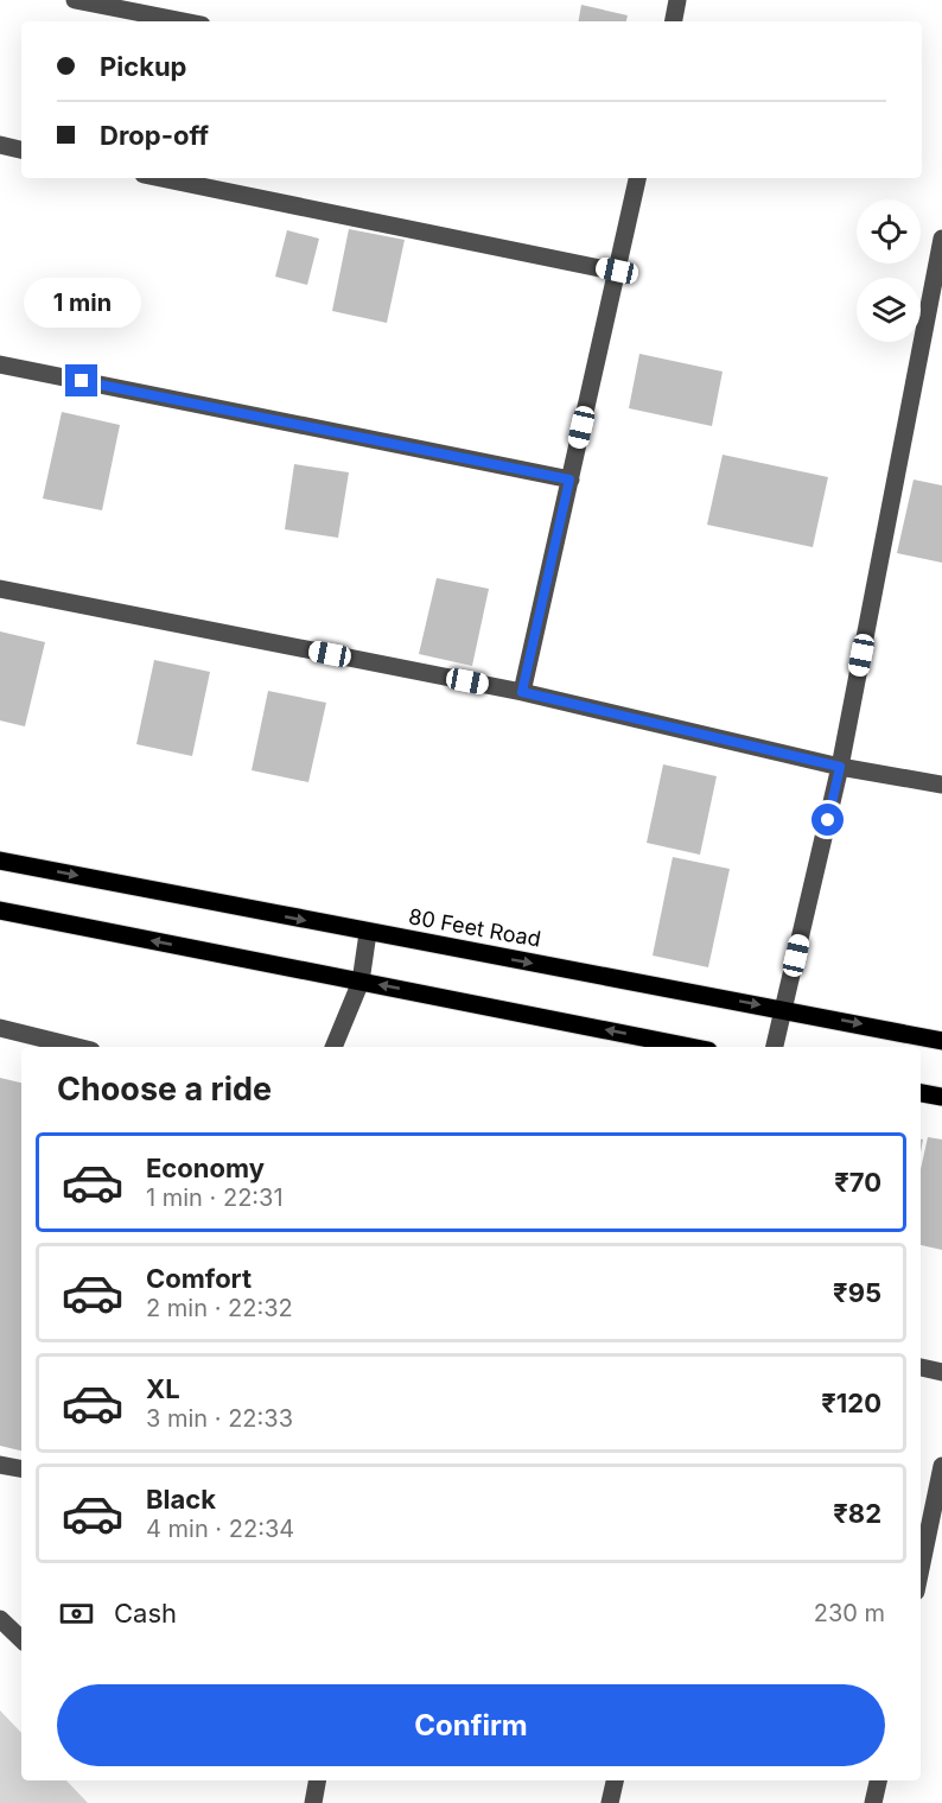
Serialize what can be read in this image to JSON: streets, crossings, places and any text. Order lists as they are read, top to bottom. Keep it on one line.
{"streets":{"main road":["80 Feet Road"]},"page":{"banner":["Pickup","Drop-off"],"bubble":"1 min","heading":"Choose a ride","list":[{"name":"Economy","note":"1 min · 22:31","value":"₹70"},{"name":"Comfort","note":"2 min · 22:32","value":"₹95"},{"name":"XL","note":"3 min · 22:33","value":"₹120"},{"name":"Black","note":"4 min · 22:34","value":"₹82"}],"pay":["Cash","230 m"],"buttons":"Confirm"}}
